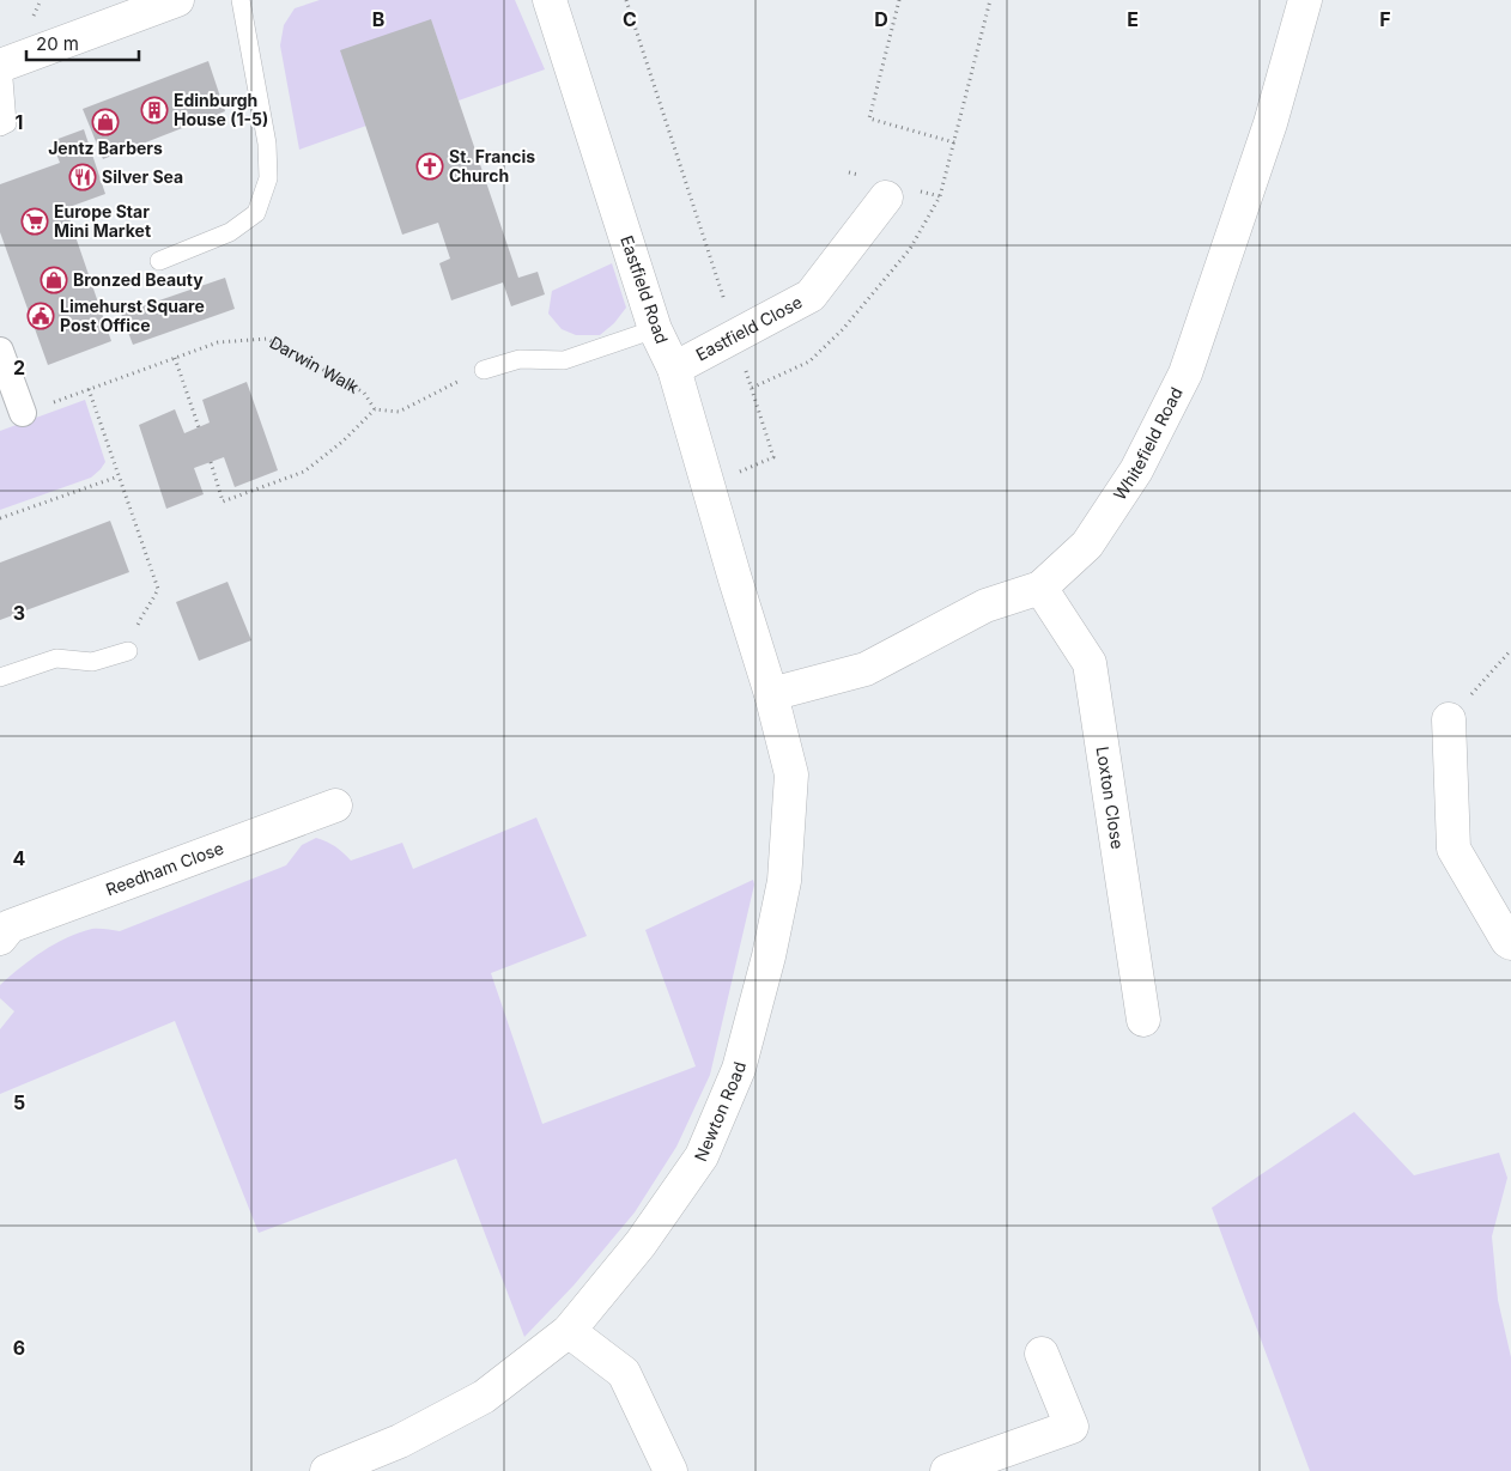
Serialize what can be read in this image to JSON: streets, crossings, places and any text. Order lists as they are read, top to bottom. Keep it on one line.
{"streets":{"street":["Eastfield Road","Eastfield Close","Whitefield Road","Loxton Close","Reedham Close","Newton Road"],"path":["Darwin Walk"]},"crossings":[["Eastfield Road","Eastfield Close"],["Eastfield Road","Newton Road"],["Whitefield Road","Loxton Close"],["Whitefield Road","Newton Road"]],"places":{"building":["Edinburgh House (1-5)"],"shop":["Jentz Barbers","Bronzed Beauty"],"church":["St. Francis Church"],"restaurant":["Silver Sea"],"supermarket":["Europe Star Mini Market"],"public building":["Limehurst Square Post Office"]},"scale_bar":"20 m","grid":{"columns":["B","C","D","E","F"],"rows":["1","2","3","4","5","6"]}}
